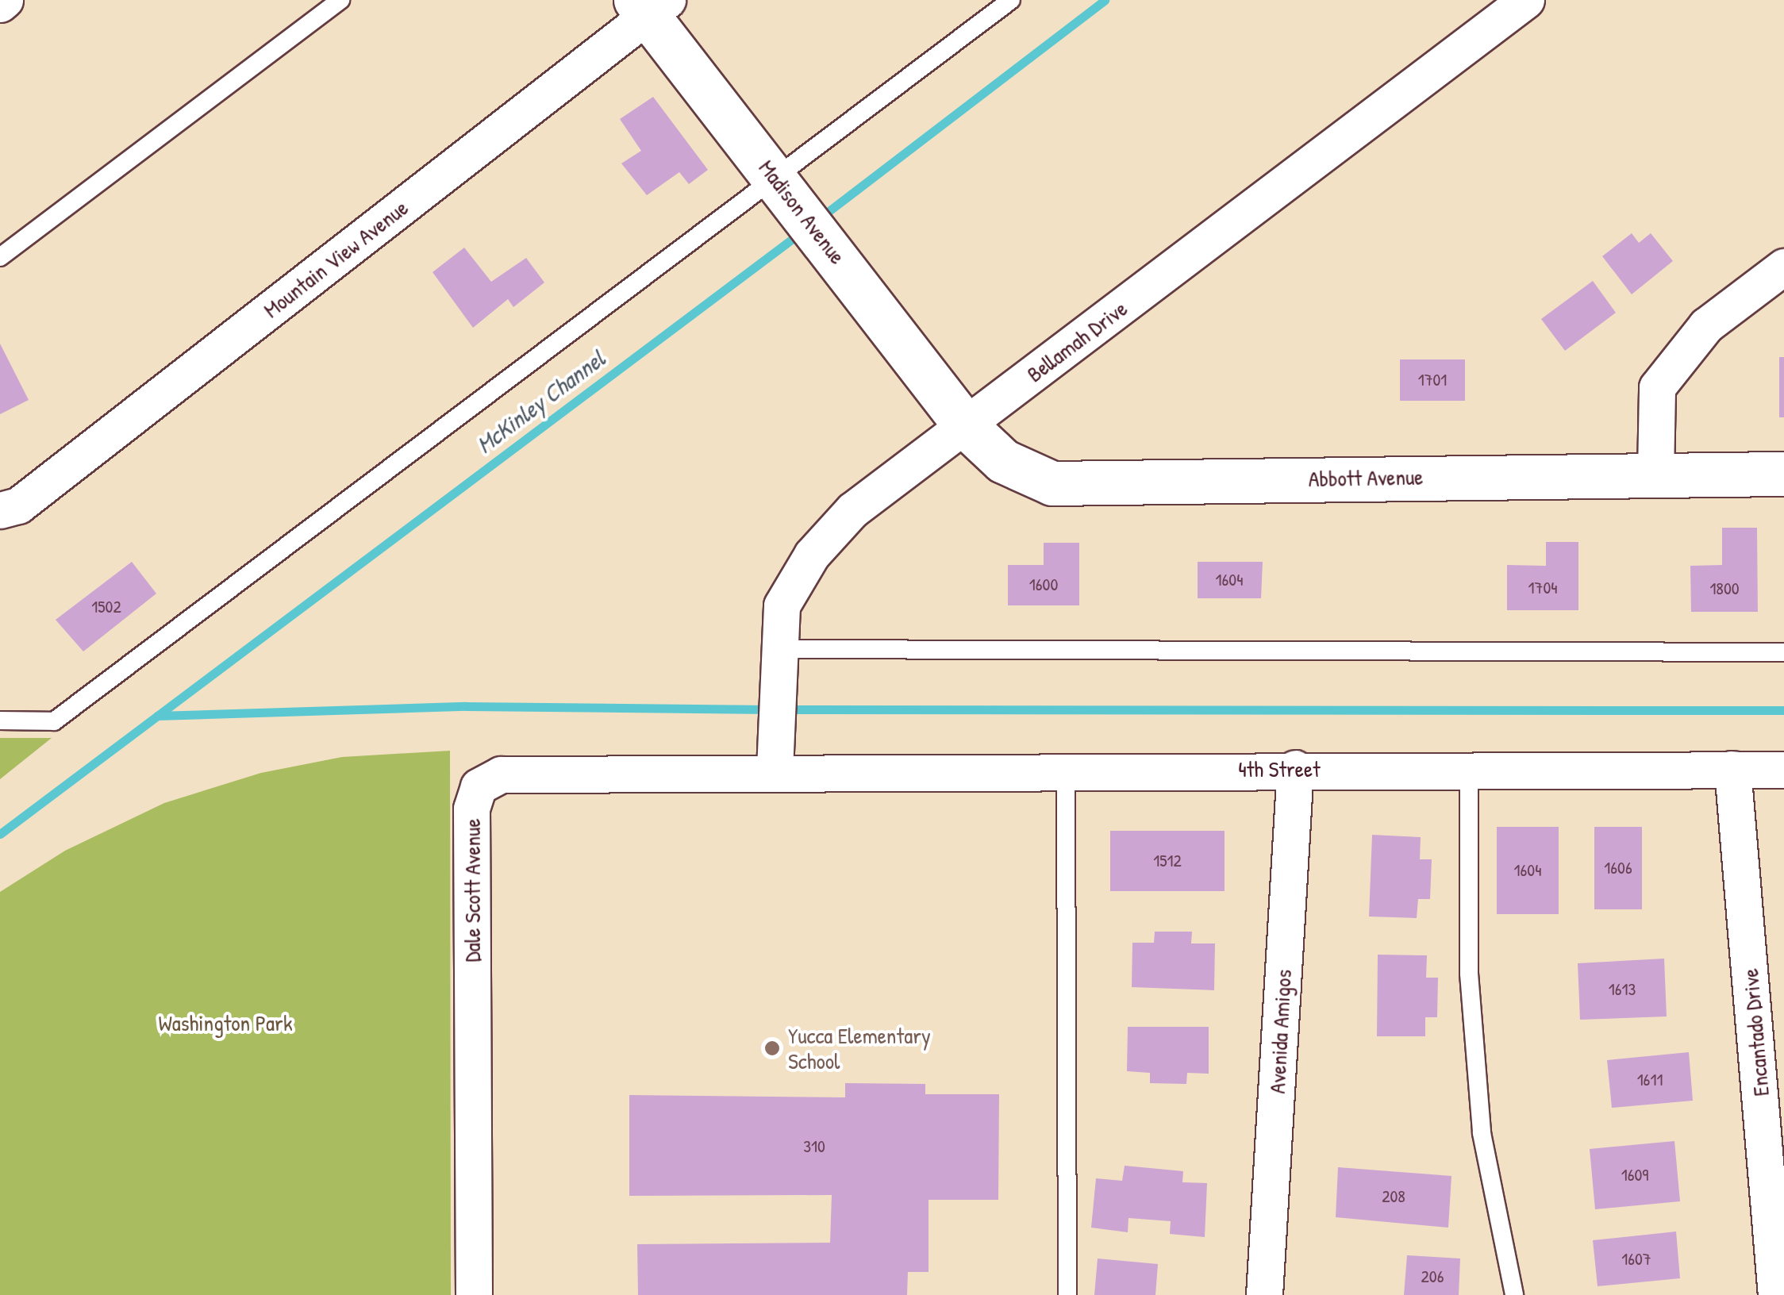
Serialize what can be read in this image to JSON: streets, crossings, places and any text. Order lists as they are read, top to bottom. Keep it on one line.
{"streets":{"street":["Madison Avenue","Mountain View Avenue","Bellamah Drive","Abbott Avenue","4th Street","Dale Scott Avenue","Avenida Amigos","Encantado Drive"]},"crossings":[["Madison Avenue","Mountain View Avenue"],["Madison Avenue","Bellamah Drive"],["Madison Avenue","Abbott Avenue"],["Bellamah Drive","Abbott Avenue"],["Bellamah Drive","4th Street"],["Bellamah Drive","Dale Scott Avenue"],["4th Street","Dale Scott Avenue"],["4th Street","Avenida Amigos"],["4th Street","Encantado Drive"]],"water":["McKinley Channel"],"parks":["Washington Park"],"places":["Yucca Elementary School"],"house_numbers":["1701","1604","1600","1704","1800","1502","1512","1606","1604","1613","1611","310","1609","208","1607","206"]}
